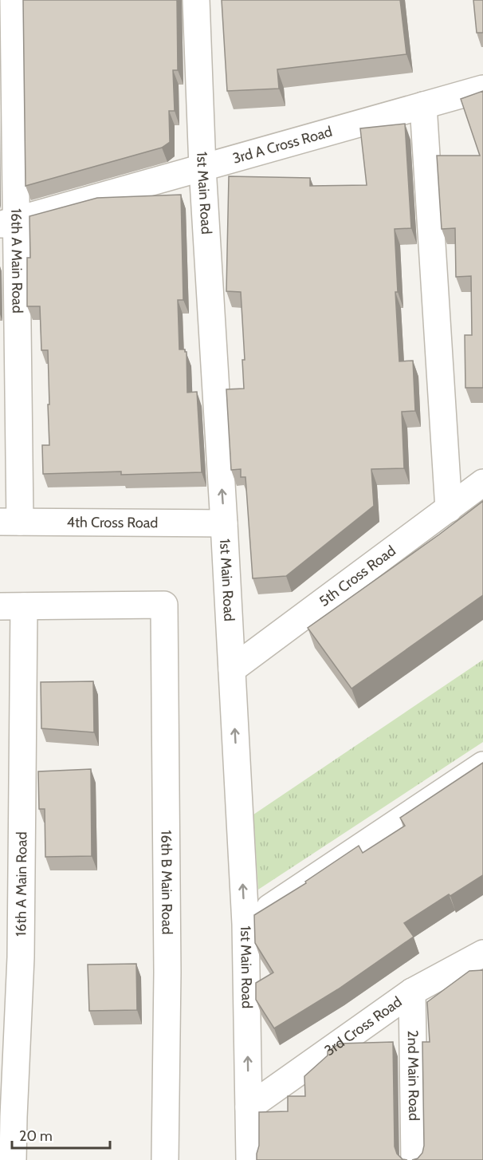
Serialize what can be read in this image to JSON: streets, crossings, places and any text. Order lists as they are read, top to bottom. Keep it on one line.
{"streets":{"street":["3rd A Cross Road","1st Main Road","16th A Main Road","4th Cross Road","5th Cross Road","16th B Main Road","3rd Cross Road","2nd Main Road"]},"crossings":[["3rd A Cross Road","1st Main Road"],["3rd A Cross Road","16th A Main Road"],["1st Main Road","4th Cross Road"],["1st Main Road","5th Cross Road"],["1st Main Road","3rd Cross Road"],["16th A Main Road","4th Cross Road"],["16th A Main Road","16th B Main Road"],["3rd Cross Road","2nd Main Road"]],"scale_bar":"20 m"}
